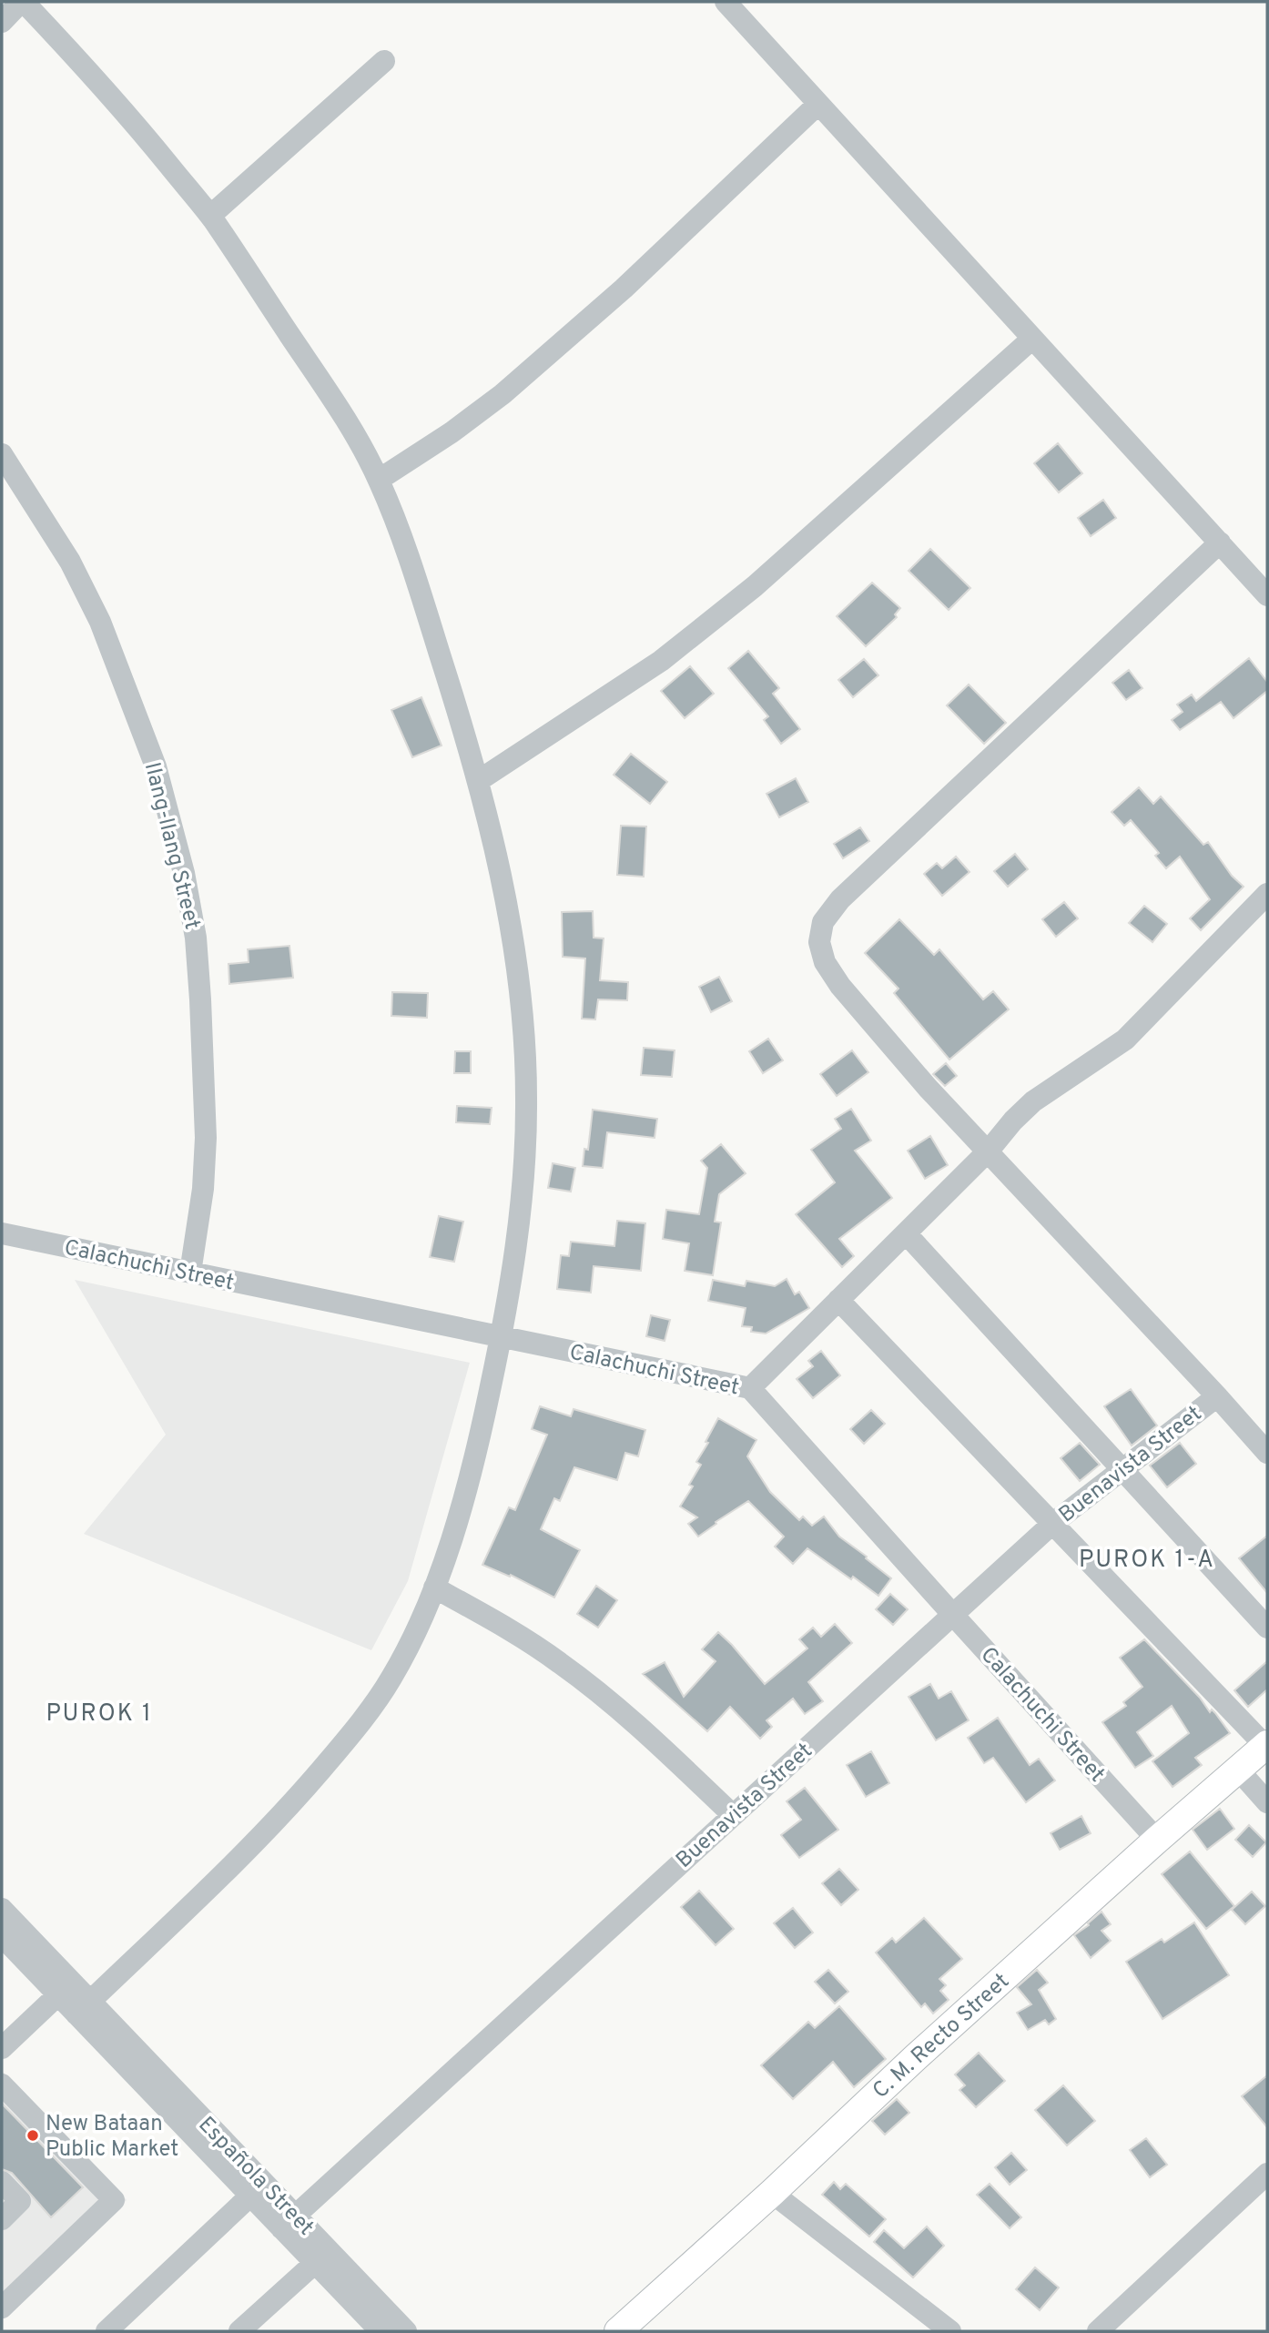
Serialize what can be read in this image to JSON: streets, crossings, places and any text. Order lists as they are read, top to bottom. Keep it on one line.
{"streets":{"main road":["C. M. Recto Street"],"street":["Ilang-Ilang Street","Calachuchi Street","Buenavista Street","Española Street"]},"crossings":[["Ilang-Ilang Street","Calachuchi Street"],["Calachuchi Street","Buenavista Street"],["Calachuchi Street","C. M. Recto Street"],["Buenavista Street","Española Street"]],"districts":["PUROK 1-A","PUROK 1"],"places":["New Bataan Public Market"]}
